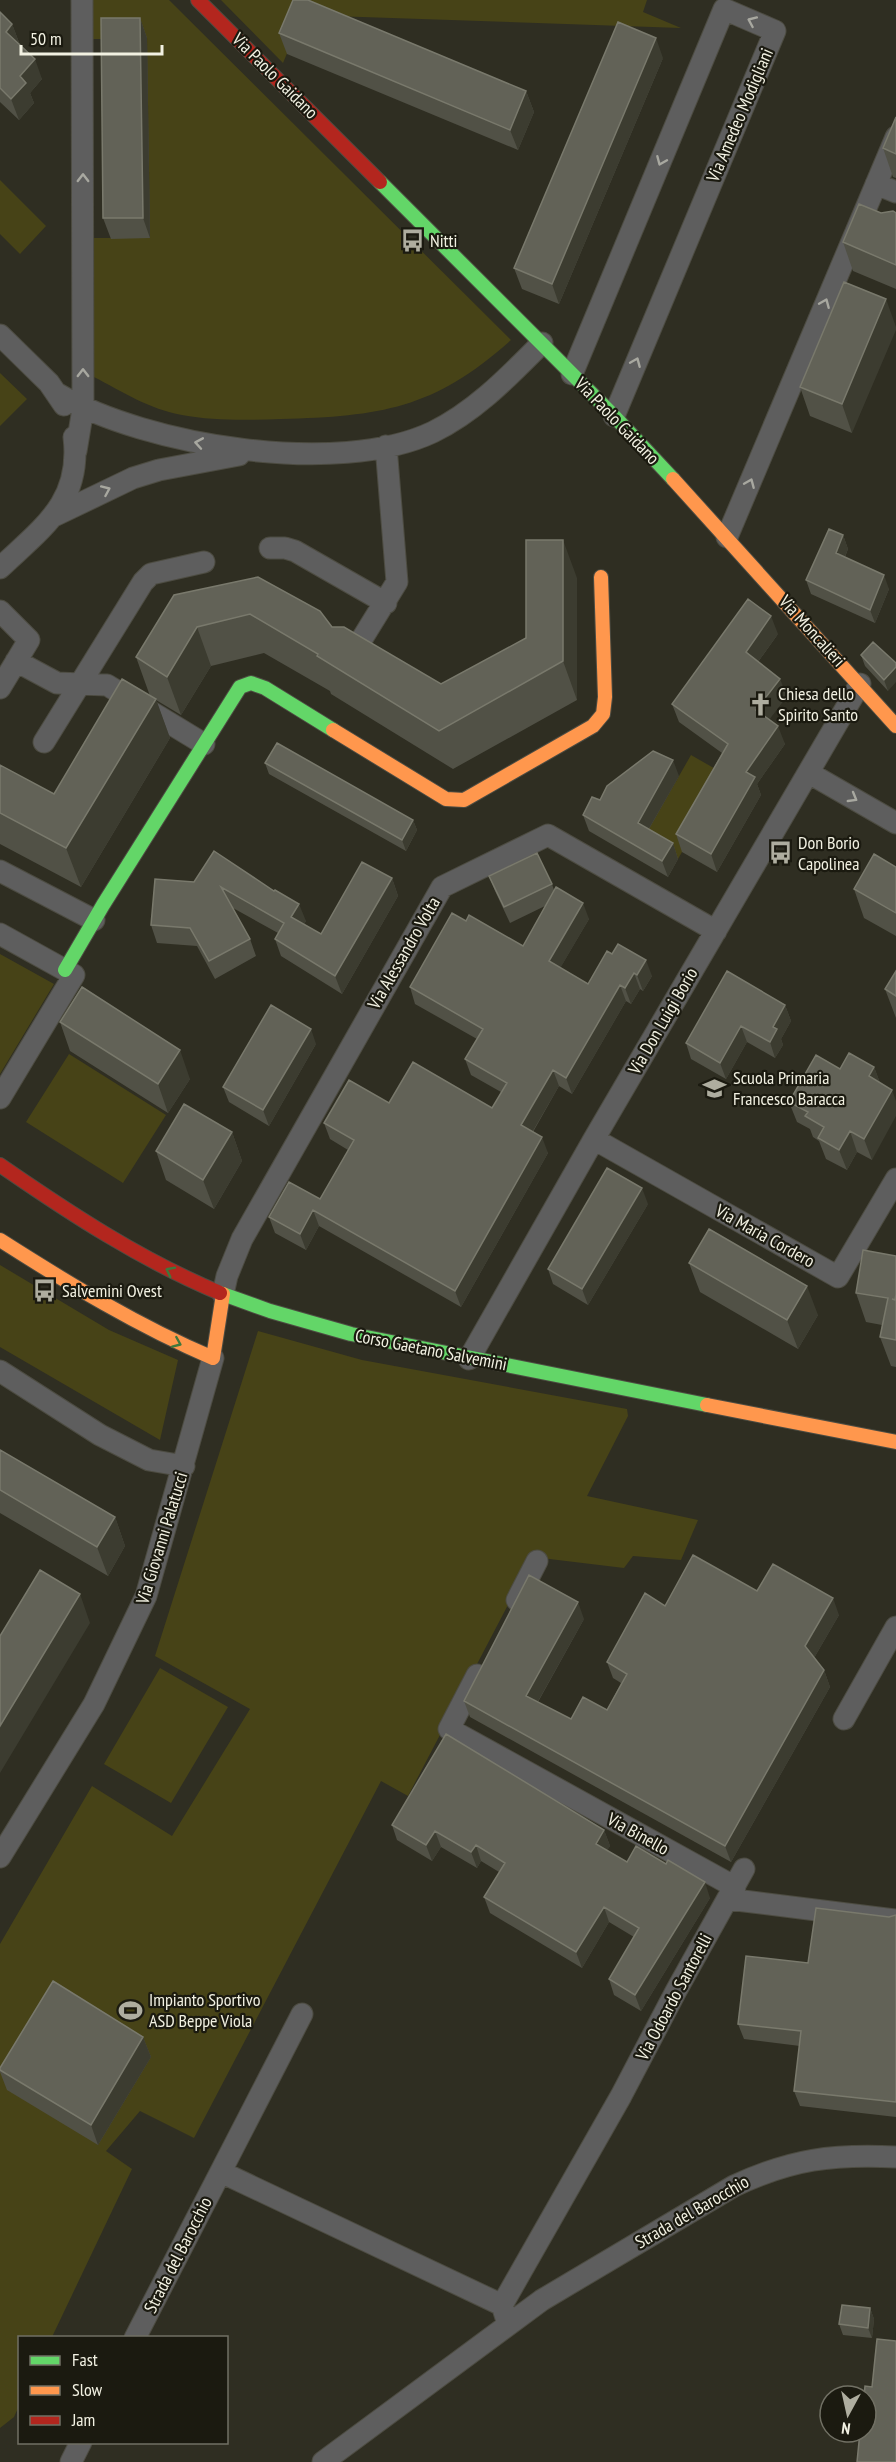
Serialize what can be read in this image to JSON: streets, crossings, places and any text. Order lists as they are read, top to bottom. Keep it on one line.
{"streets":{"street":["Via Paolo Gaidano","Via Amedeo Modigliani","Via Moncalieri","Via Alessandro Volta","Via Don Luigi Borio","Via Maria Cordero","Corso Gaetano Salvemini","Via Giovanni Palatucci","Via Binello","Via Odoardo Santorelli","Strada del Barocchio"]},"crossings":[["Via Paolo Gaidano","Via Amedeo Modigliani"],["Via Paolo Gaidano","Via Moncalieri"],["Via Moncalieri","Via Don Luigi Borio"],["Via Alessandro Volta","Via Don Luigi Borio"],["Via Alessandro Volta","Corso Gaetano Salvemini"],["Via Alessandro Volta","Via Giovanni Palatucci"],["Via Don Luigi Borio","Via Maria Cordero"],["Via Don Luigi Borio","Corso Gaetano Salvemini"],["Corso Gaetano Salvemini","Via Giovanni Palatucci"],["Via Binello","Via Odoardo Santorelli"],["Via Odoardo Santorelli","Strada del Barocchio"]],"places":{"bus stop":["Nitti","Don Borio Capolinea","Salvemini Ovest"],"church":["Chiesa dello Spirito Santo"],"school or university":["Scuola Primaria Francesco Baracca"],"sports":["Impianto Sportivo ASD Beppe Viola"]},"legend":["Fast","Slow","Jam"],"scale_bar":"50 m","north":"bottom"}
